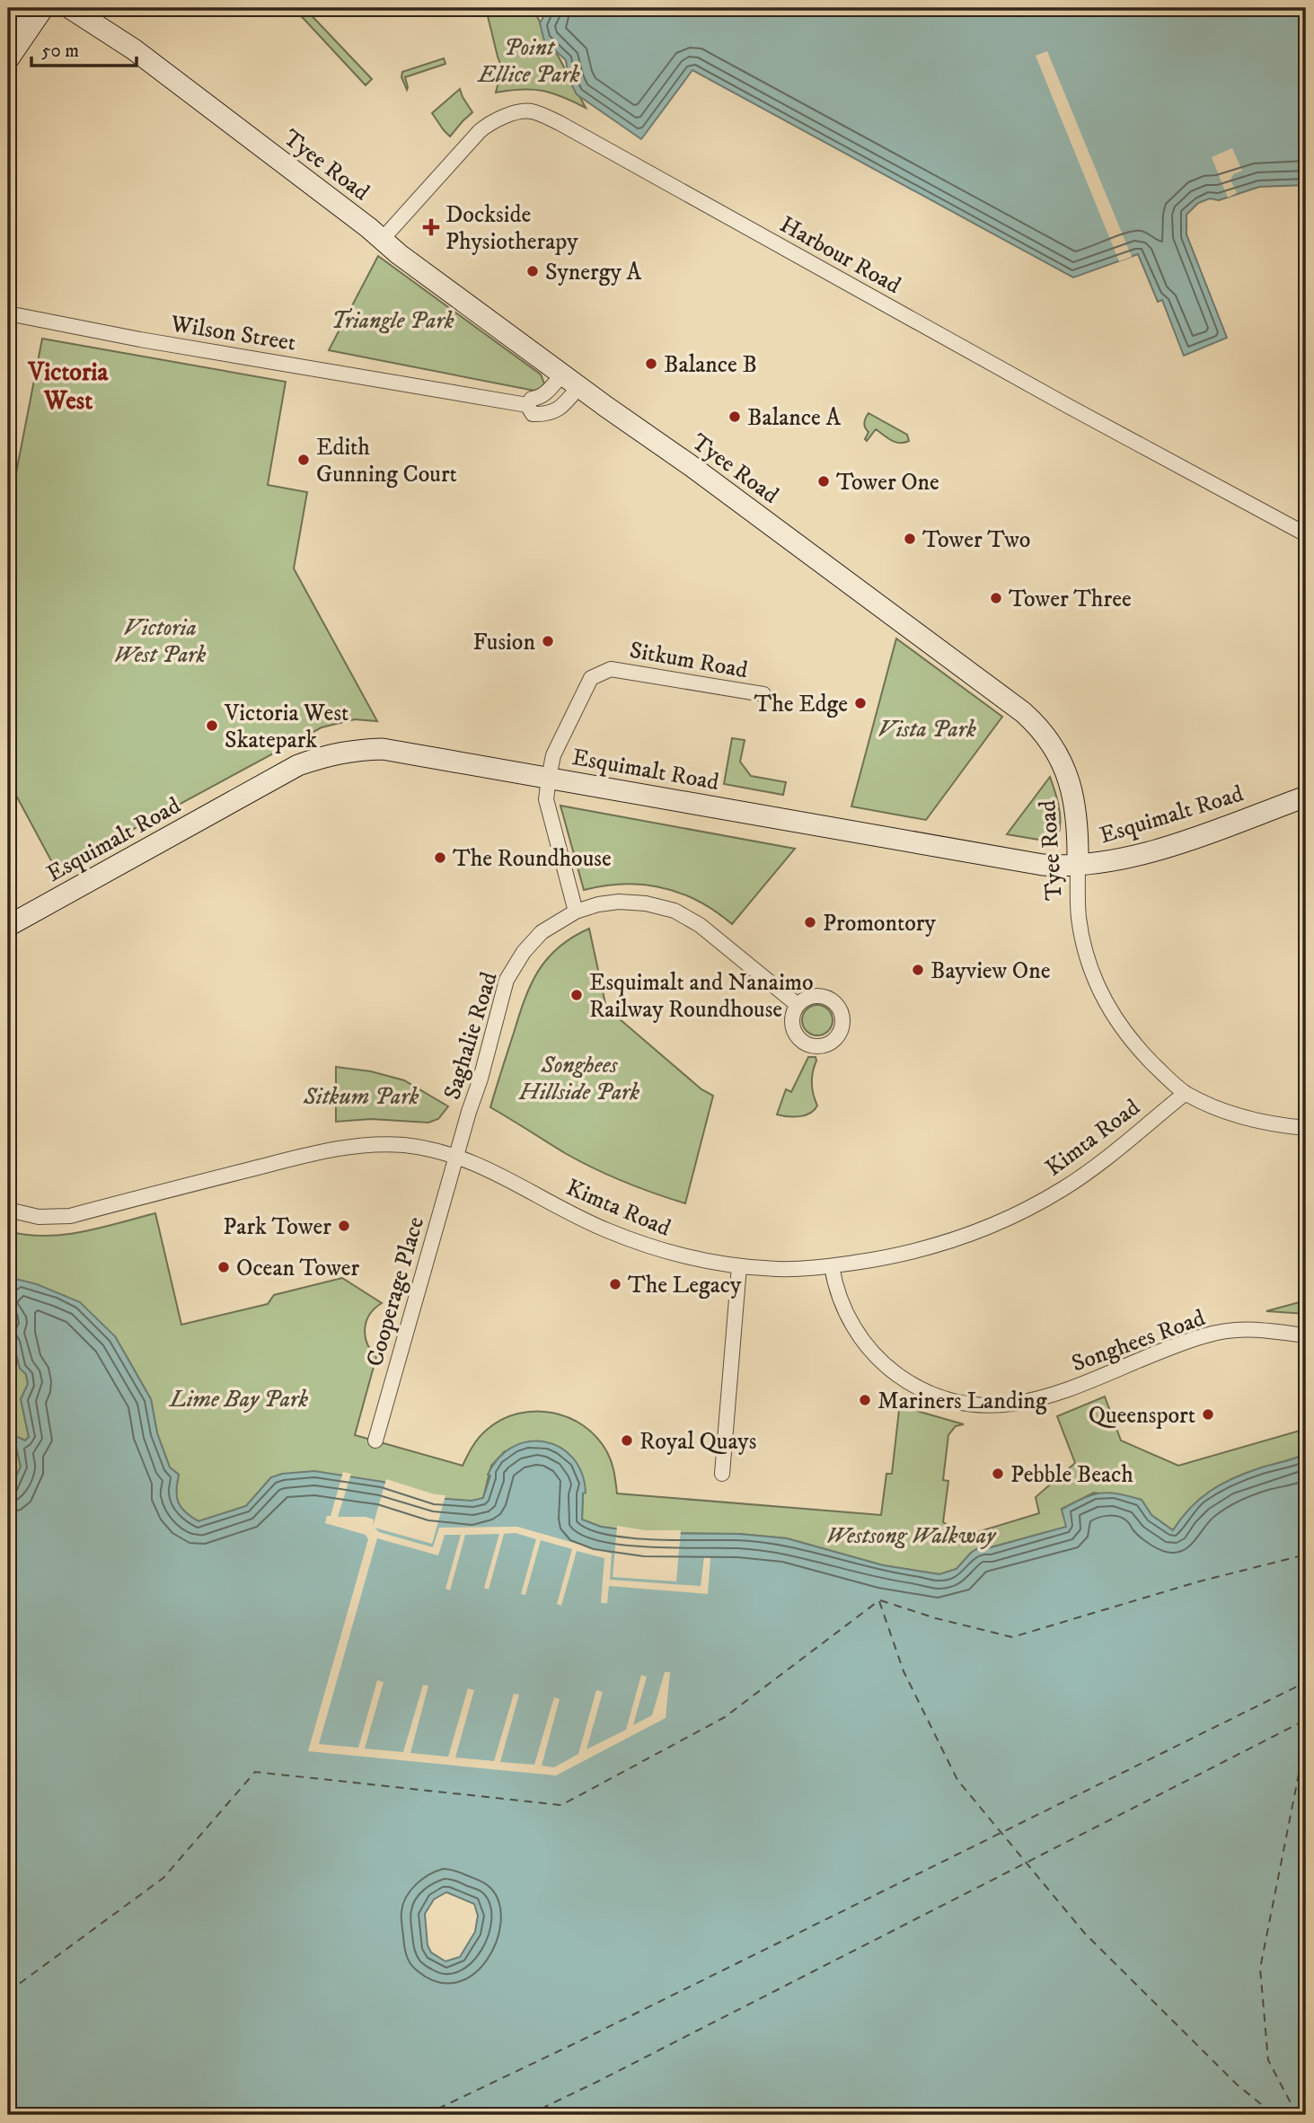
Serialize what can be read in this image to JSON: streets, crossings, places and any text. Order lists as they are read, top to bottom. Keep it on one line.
{"streets":{"main road":["Tyee Road","Esquimalt Road"],"street":["Harbour Road","Wilson Street","Sitkum Road","Saghalie Road","Kimta Road","Cooperage Place","Songhees Road"]},"crossings":[["Tyee Road","Harbour Road"],["Tyee Road","Wilson Street"],["Tyee Road","Esquimalt Road"],["Tyee Road","Kimta Road"],["Sitkum Road","Esquimalt Road"],["Sitkum Road","Saghalie Road"],["Saghalie Road","Kimta Road"],["Saghalie Road","Cooperage Place"],["Kimta Road","Cooperage Place"],["Kimta Road","Songhees Road"]],"districts":["Victoria West"],"parks":["Point Ellice Park","Triangle Park","Victoria West Park","Vista Park","Songhees Hillside Park","Sitkum Park","Lime Bay Park","Westsong Walkway"],"places":{"health":["Dockside Physiotherapy"],"other":["Synergy A","Balance B","Balance A","Edith Gunning Court","Tower One","Tower Two","Tower Three","Fusion","The Edge","Victoria West Skatepark","The Roundhouse","Promontory","Bayview One","Esquimalt and Nanaimo Railway Roundhouse","Park Tower","Ocean Tower","The Legacy","Mariners Landing","Queensport","Royal Quays","Pebble Beach"]},"scale_bar":"50 m"}
